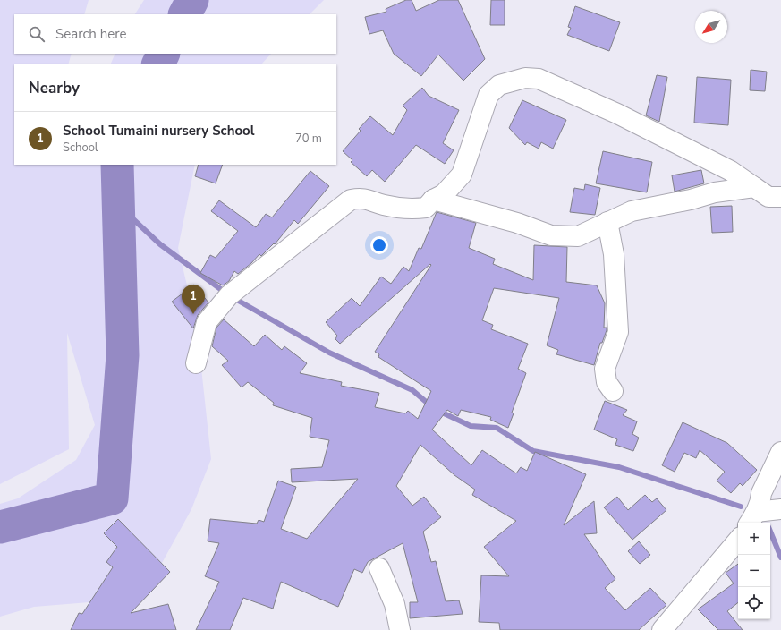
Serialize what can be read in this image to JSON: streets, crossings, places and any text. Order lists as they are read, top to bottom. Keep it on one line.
{"north":"bottom left","page":{"search":"Search here","heading":"Nearby","list":[{"mark":"1","name":"School Tumaini nursery School","note":"School","value":"70 m"}],"pins":"1","map_buttons":["+","−"]}}
